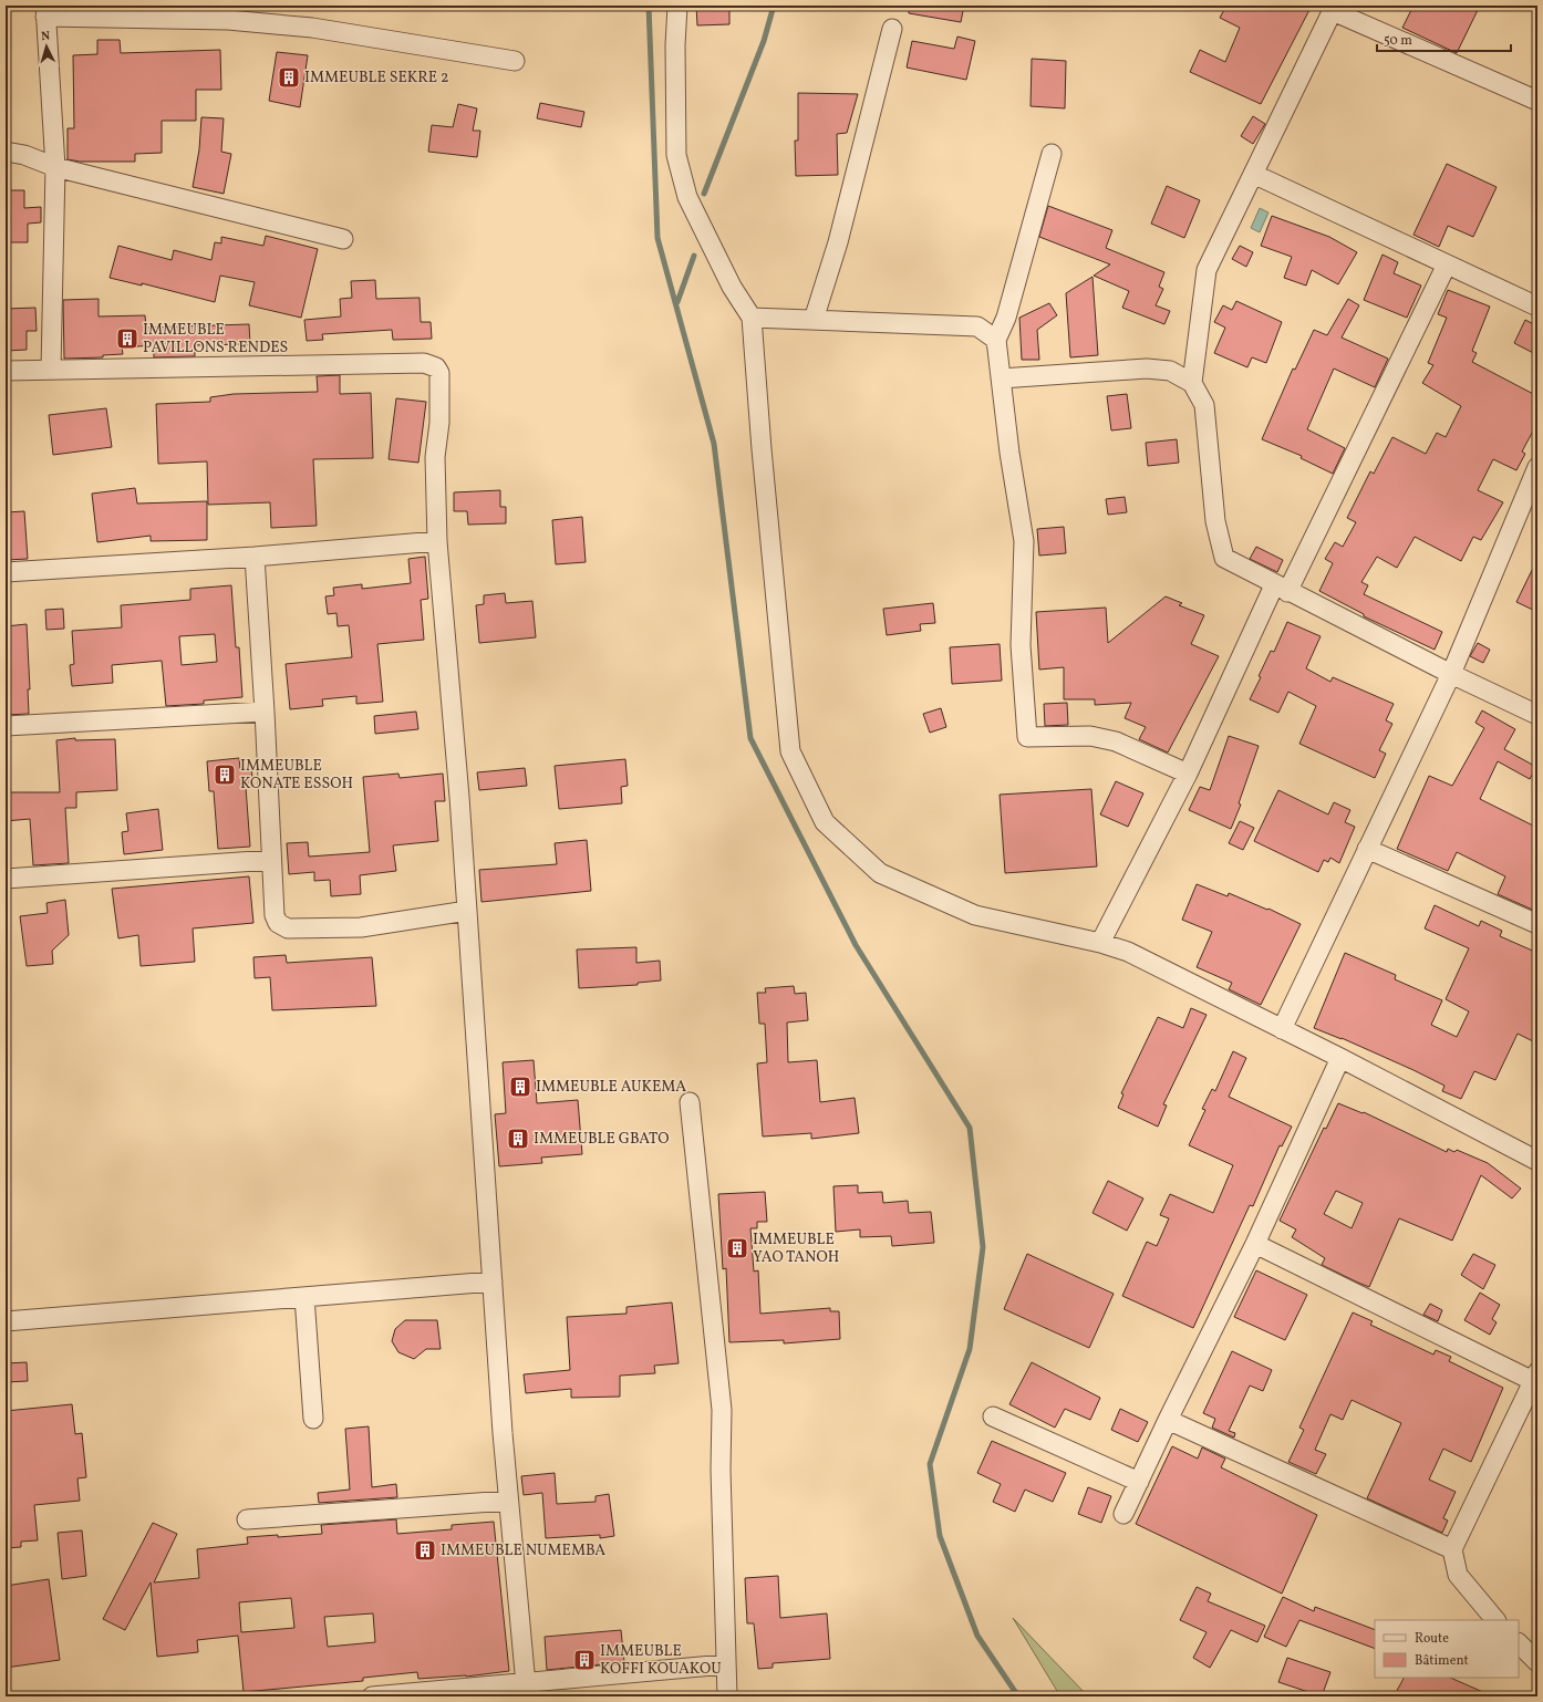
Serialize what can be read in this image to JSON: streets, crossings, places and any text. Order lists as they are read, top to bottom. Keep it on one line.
{"places":{"building":["IMMEUBLE SEKRE 2","IMMEUBLE PAVILLONS RENDES","IMMEUBLE KONATE ESSOH","IMMEUBLE AUKEMA","IMMEUBLE GBATO","IMMEUBLE YAO TANOH","IMMEUBLE NUMEMBA","IMMEUBLE KOFFI KOUAKOU"]},"legend":["Route","Bâtiment"],"scale_bar":"50 m","north":"top"}
